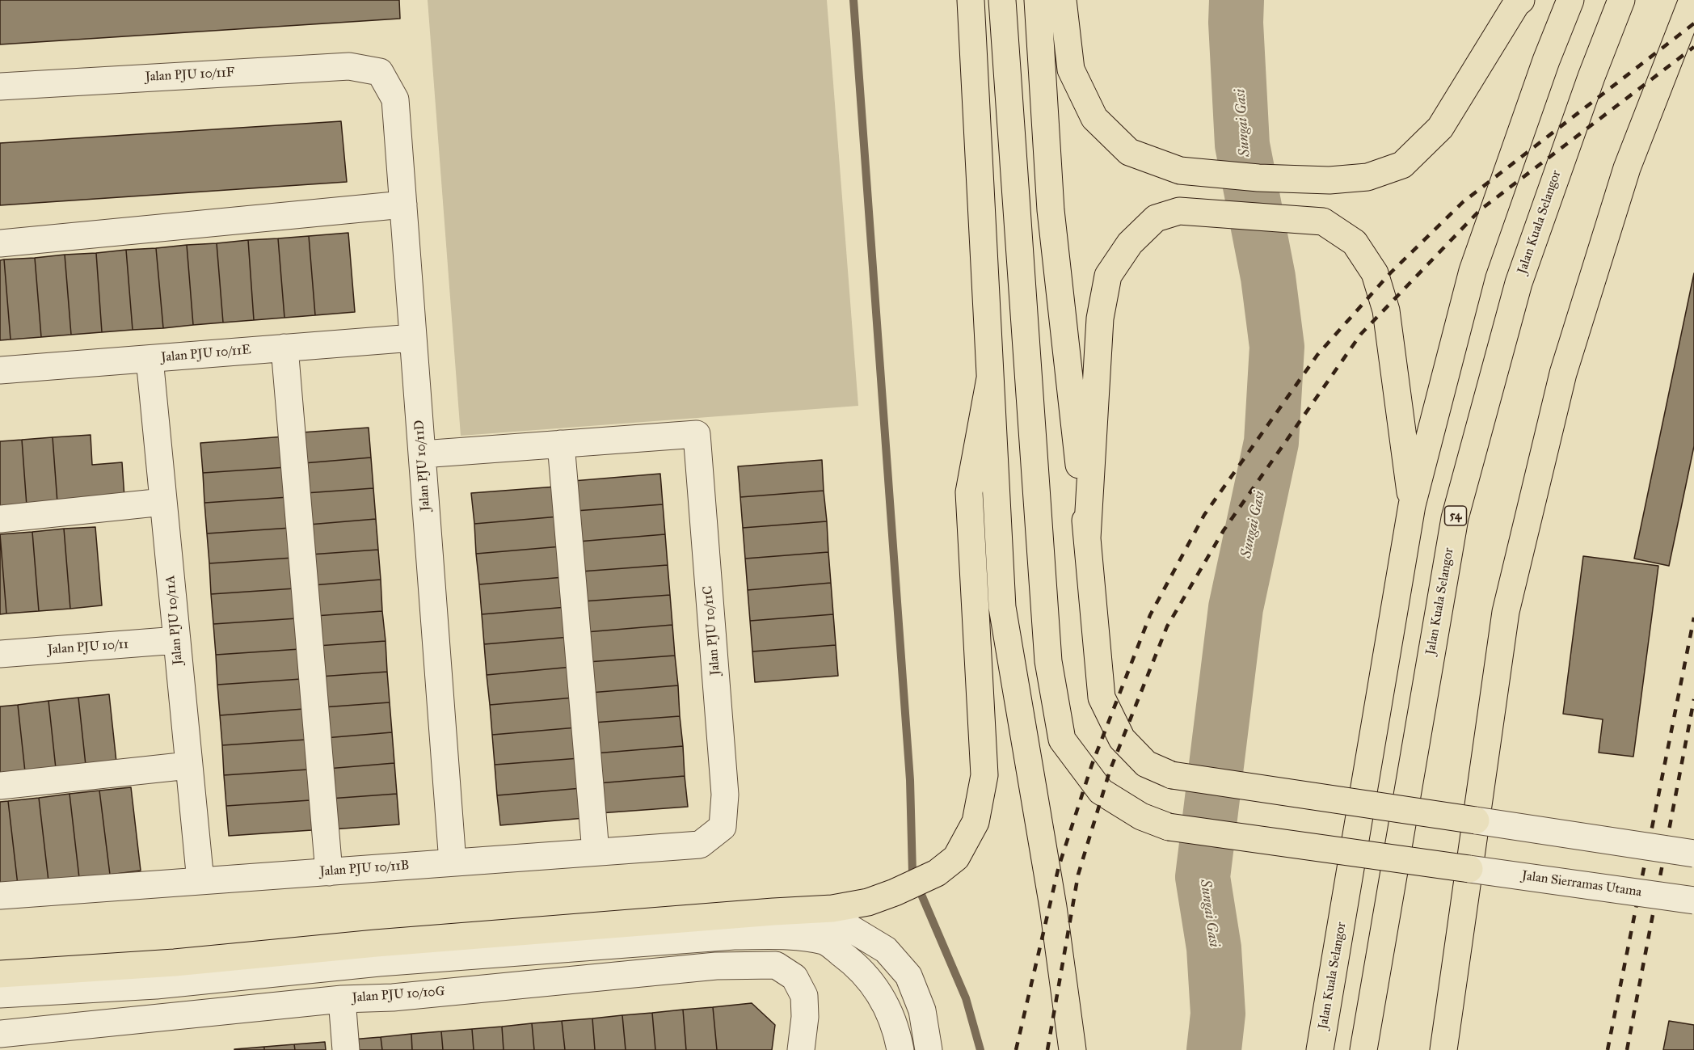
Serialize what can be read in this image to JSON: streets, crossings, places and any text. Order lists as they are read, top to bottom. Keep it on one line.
{"streets":{"highway":["Jalan Kuala Selangor","54"],"street":["Jalan PJU 10/11F","Jalan PJU 10/11E","Jalan PJU 10/11D","Jalan PJU 10/11A","Jalan PJU 10/11C","Jalan PJU 10/11","Jalan PJU 10/11B","Jalan Sierramas Utama","Jalan PJU 10/10G"]},"crossings":[["Jalan PJU 10/11F","Jalan PJU 10/11D"],["Jalan PJU 10/11E","Jalan PJU 10/11D"],["Jalan PJU 10/11E","Jalan PJU 10/11A"],["Jalan PJU 10/11D","Jalan PJU 10/11B"],["Jalan PJU 10/11A","Jalan PJU 10/11"],["Jalan PJU 10/11A","Jalan PJU 10/11B"],["Jalan PJU 10/11C","Jalan PJU 10/11B"]],"water":["Sungai Gasi"]}
